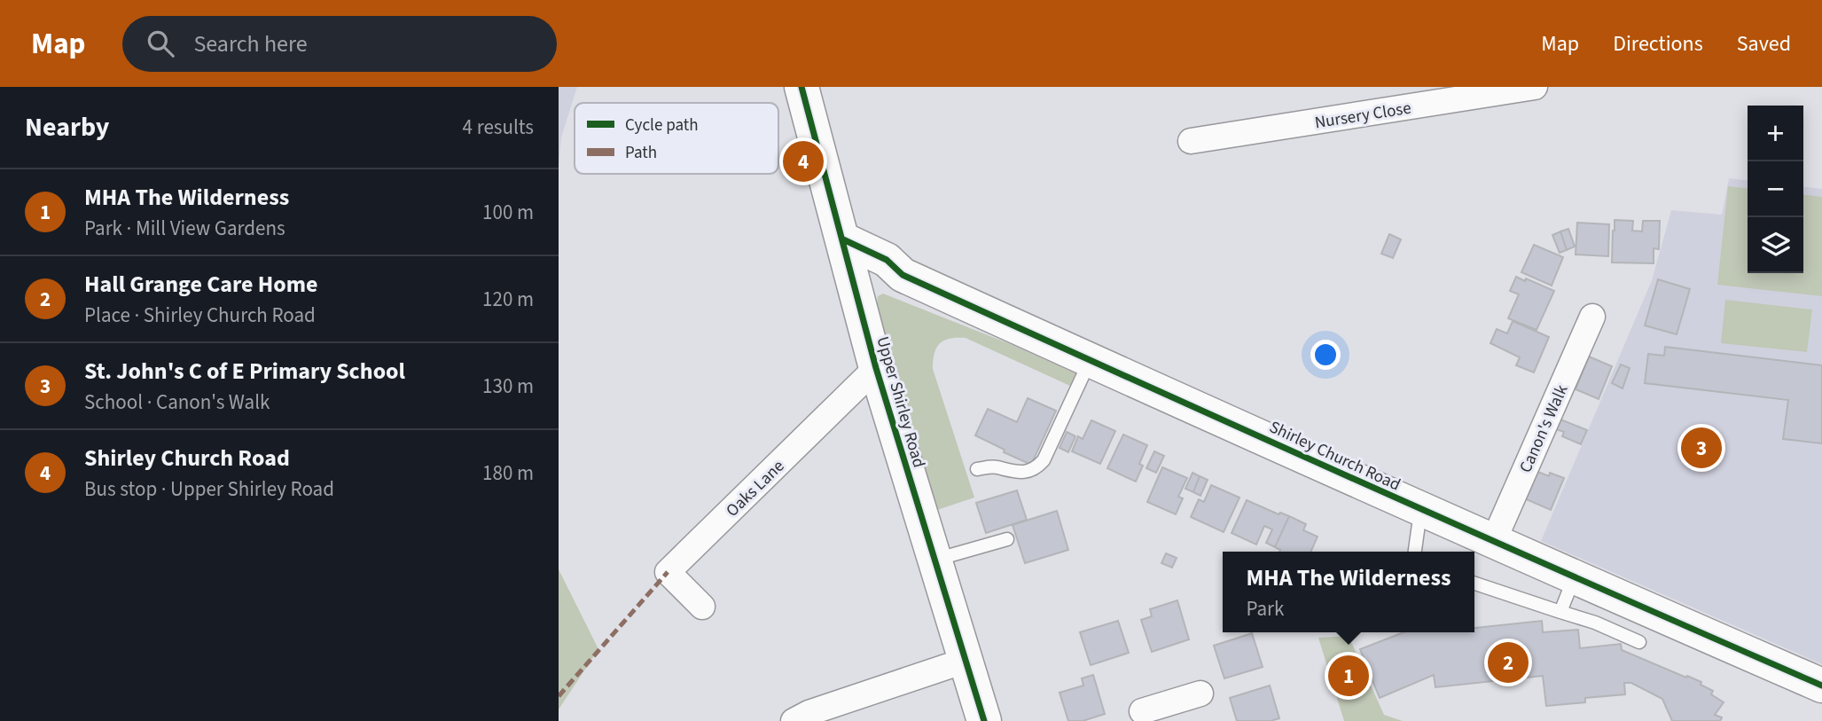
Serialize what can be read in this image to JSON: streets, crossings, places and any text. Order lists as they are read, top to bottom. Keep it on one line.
{"streets":{"street":["Nursery Close","Upper Shirley Road","Canon's Walk","Shirley Church Road","Oaks Lane"]},"crossings":[["Upper Shirley Road","Shirley Church Road"],["Upper Shirley Road","Oaks Lane"],["Canon's Walk","Shirley Church Road"]],"legend":["Cycle path","Path"],"page":{"header":"Map","search":"Search here","nav":["Map","Directions","Saved"],"heading":["Nearby","4 results"],"map_buttons":["+","−"],"pins":["4","3","2","1"],"list":[{"mark":"1","name":"MHA The Wilderness","note":"Park · Mill View Gardens","value":"100 m"},{"mark":"2","name":"Hall Grange Care Home","note":"Place · Shirley Church Road","value":"120 m"},{"mark":"3","name":"St. John's C of E Primary School","note":"School · Canon's Walk","value":"130 m"},{"mark":"4","name":"Shirley Church Road","note":"Bus stop · Upper Shirley Road","value":"180 m"}],"popup":["MHA The Wilderness","Park"]}}
